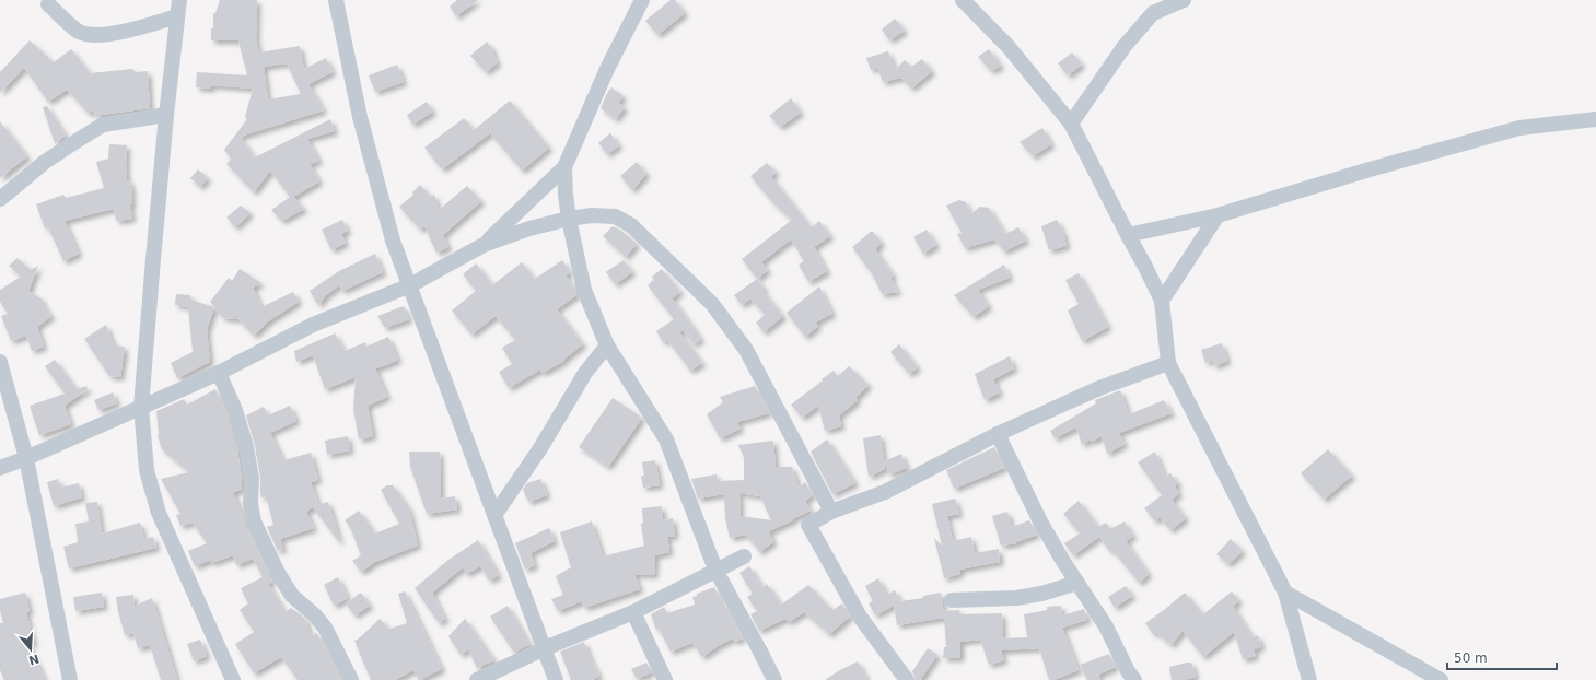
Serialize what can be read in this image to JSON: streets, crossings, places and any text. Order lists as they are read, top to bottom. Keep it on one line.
{"scale_bar":"50 m","north":"bottom"}
